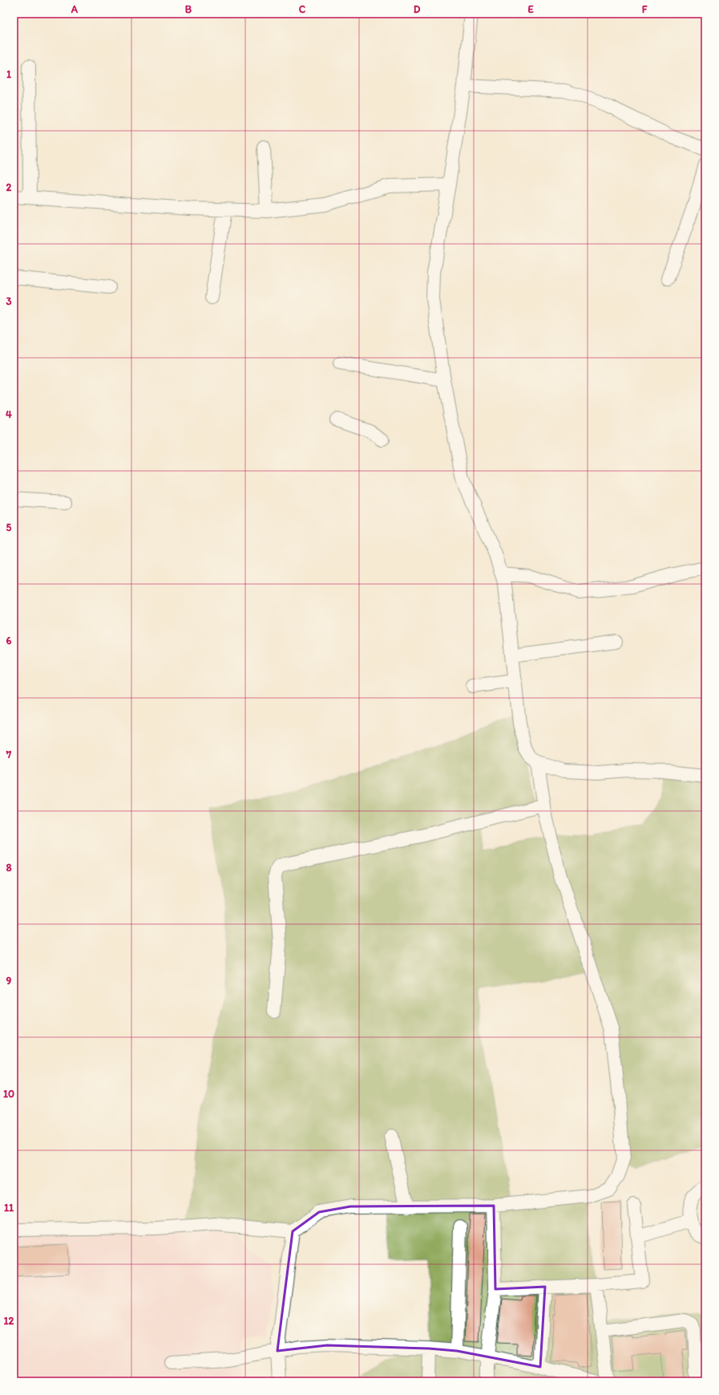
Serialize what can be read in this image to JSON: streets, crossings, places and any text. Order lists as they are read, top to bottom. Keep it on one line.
{"grid":{"columns":["A","B","C","D","E","F"],"rows":["1","2","3","4","5","6","7","8","9","10","11","12"]}}
